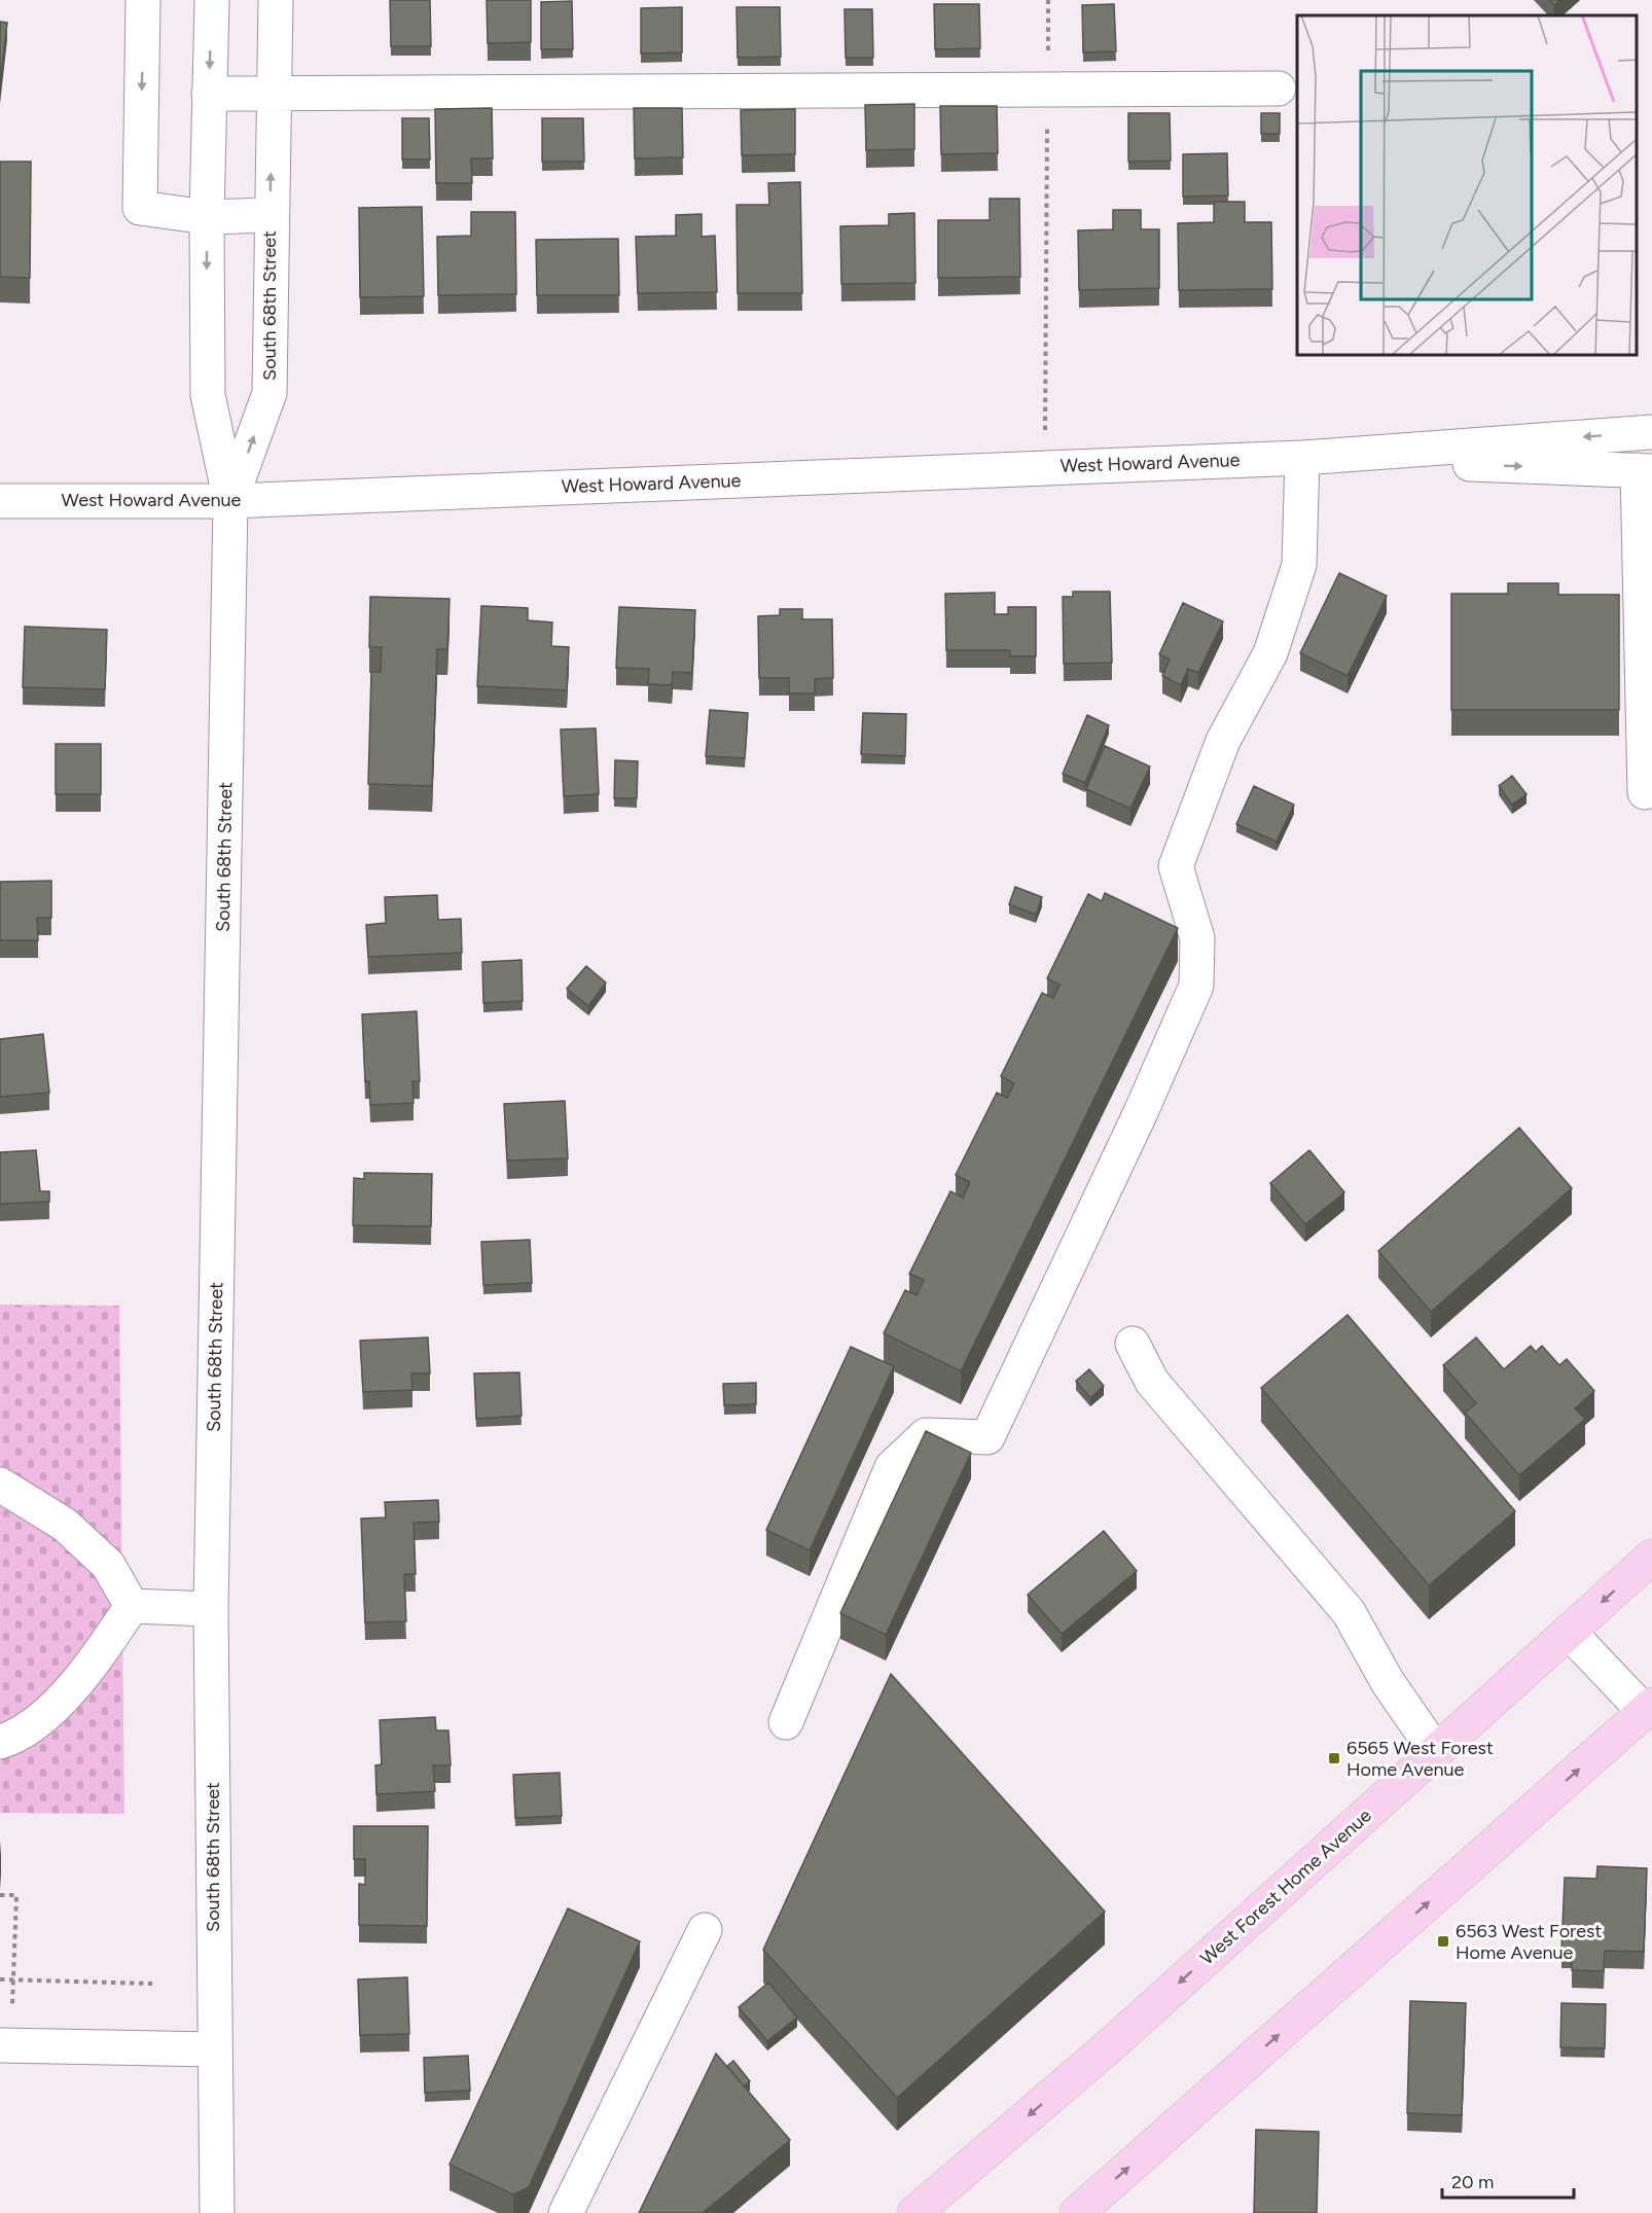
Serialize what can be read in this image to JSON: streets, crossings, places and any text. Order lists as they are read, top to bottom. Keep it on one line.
{"streets":{"main road":["West Forest Home Avenue"],"street":["South 68th Street","West Howard Avenue"]},"crossings":[["South 68th Street","West Howard Avenue"]],"places":{"transit":["6565 West Forest Home Avenue","6563 West Forest Home Avenue"]},"scale_bar":"20 m"}
